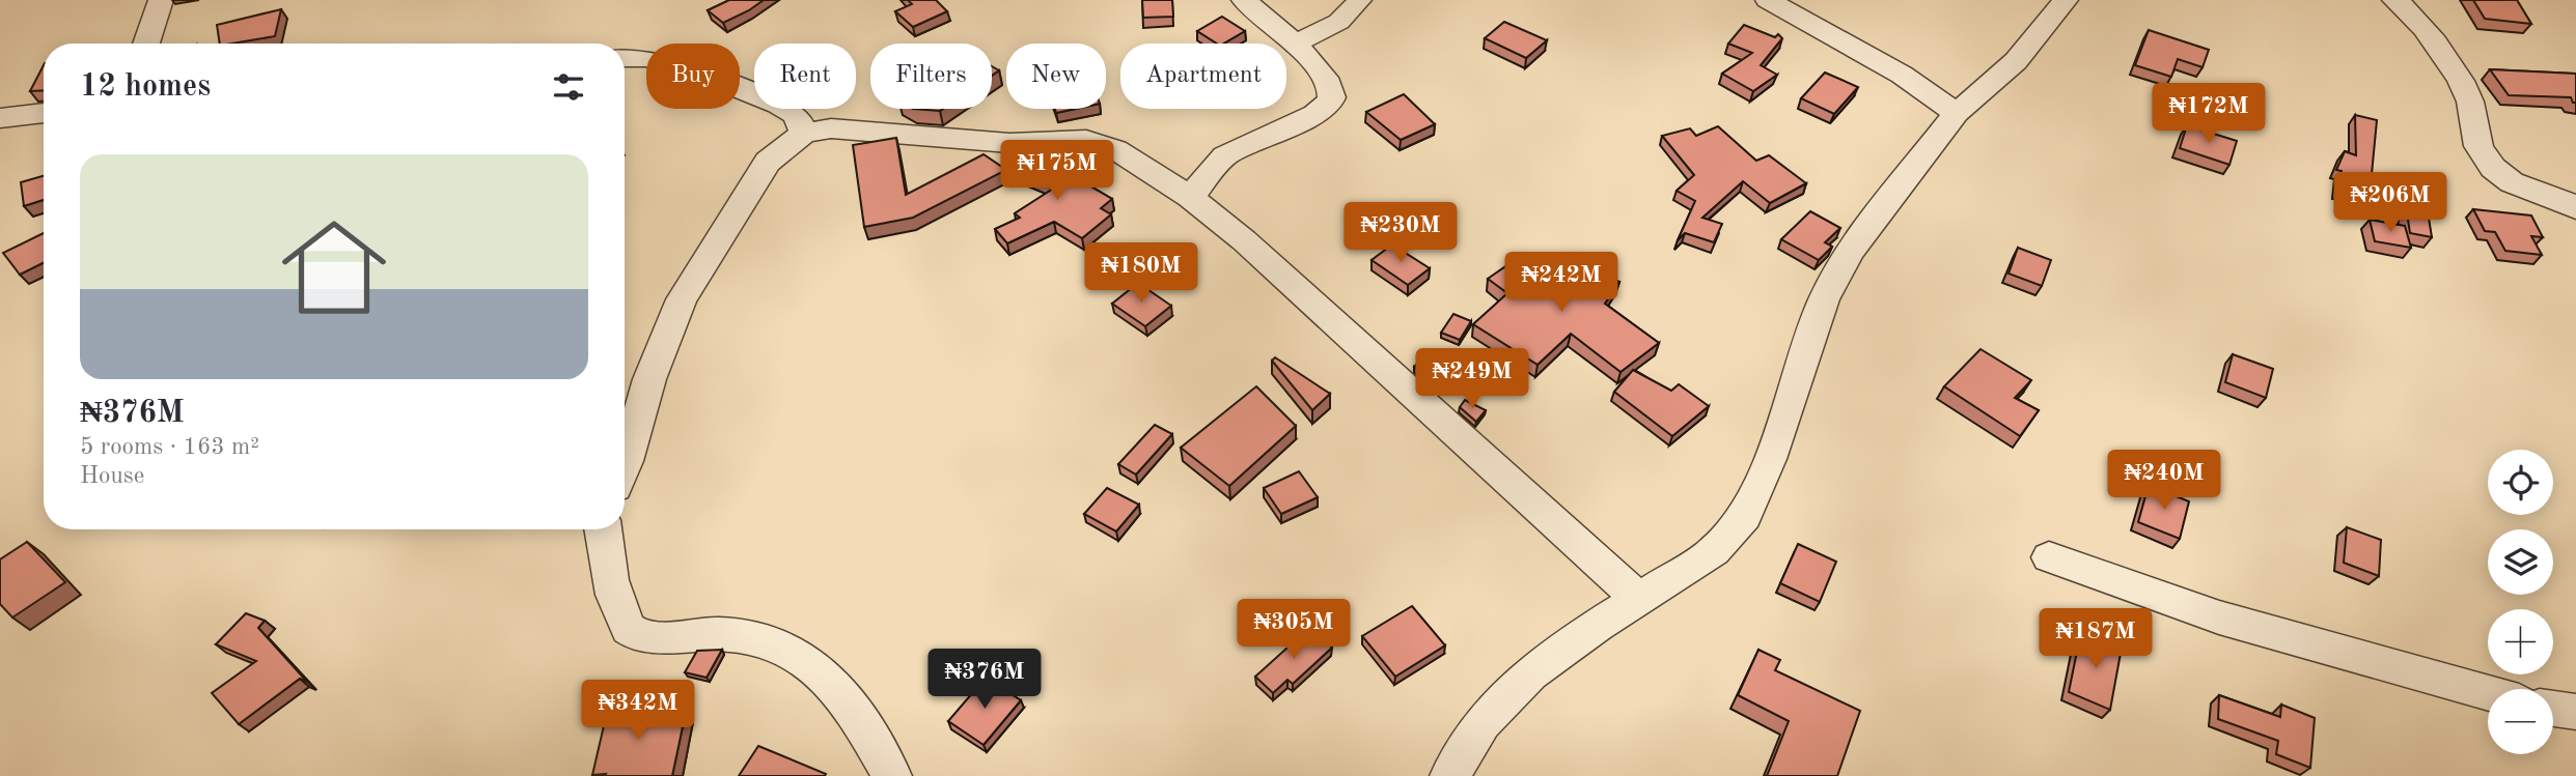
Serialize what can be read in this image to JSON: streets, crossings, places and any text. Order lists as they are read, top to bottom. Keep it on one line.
{"page":{"chip":["Buy","Rent","Filters","New","Apartment"],"heading":"12 homes","price":["₦172M","₦175M","₦206M","₦230M","₦180M","₦242M","₦249M","₦240M","₦305M","₦187M","₦376M","₦342M"],"list":[{"name":"₦376M","note":"5 rooms · 163 m² · House"}],"map_buttons":["+","−"]}}
